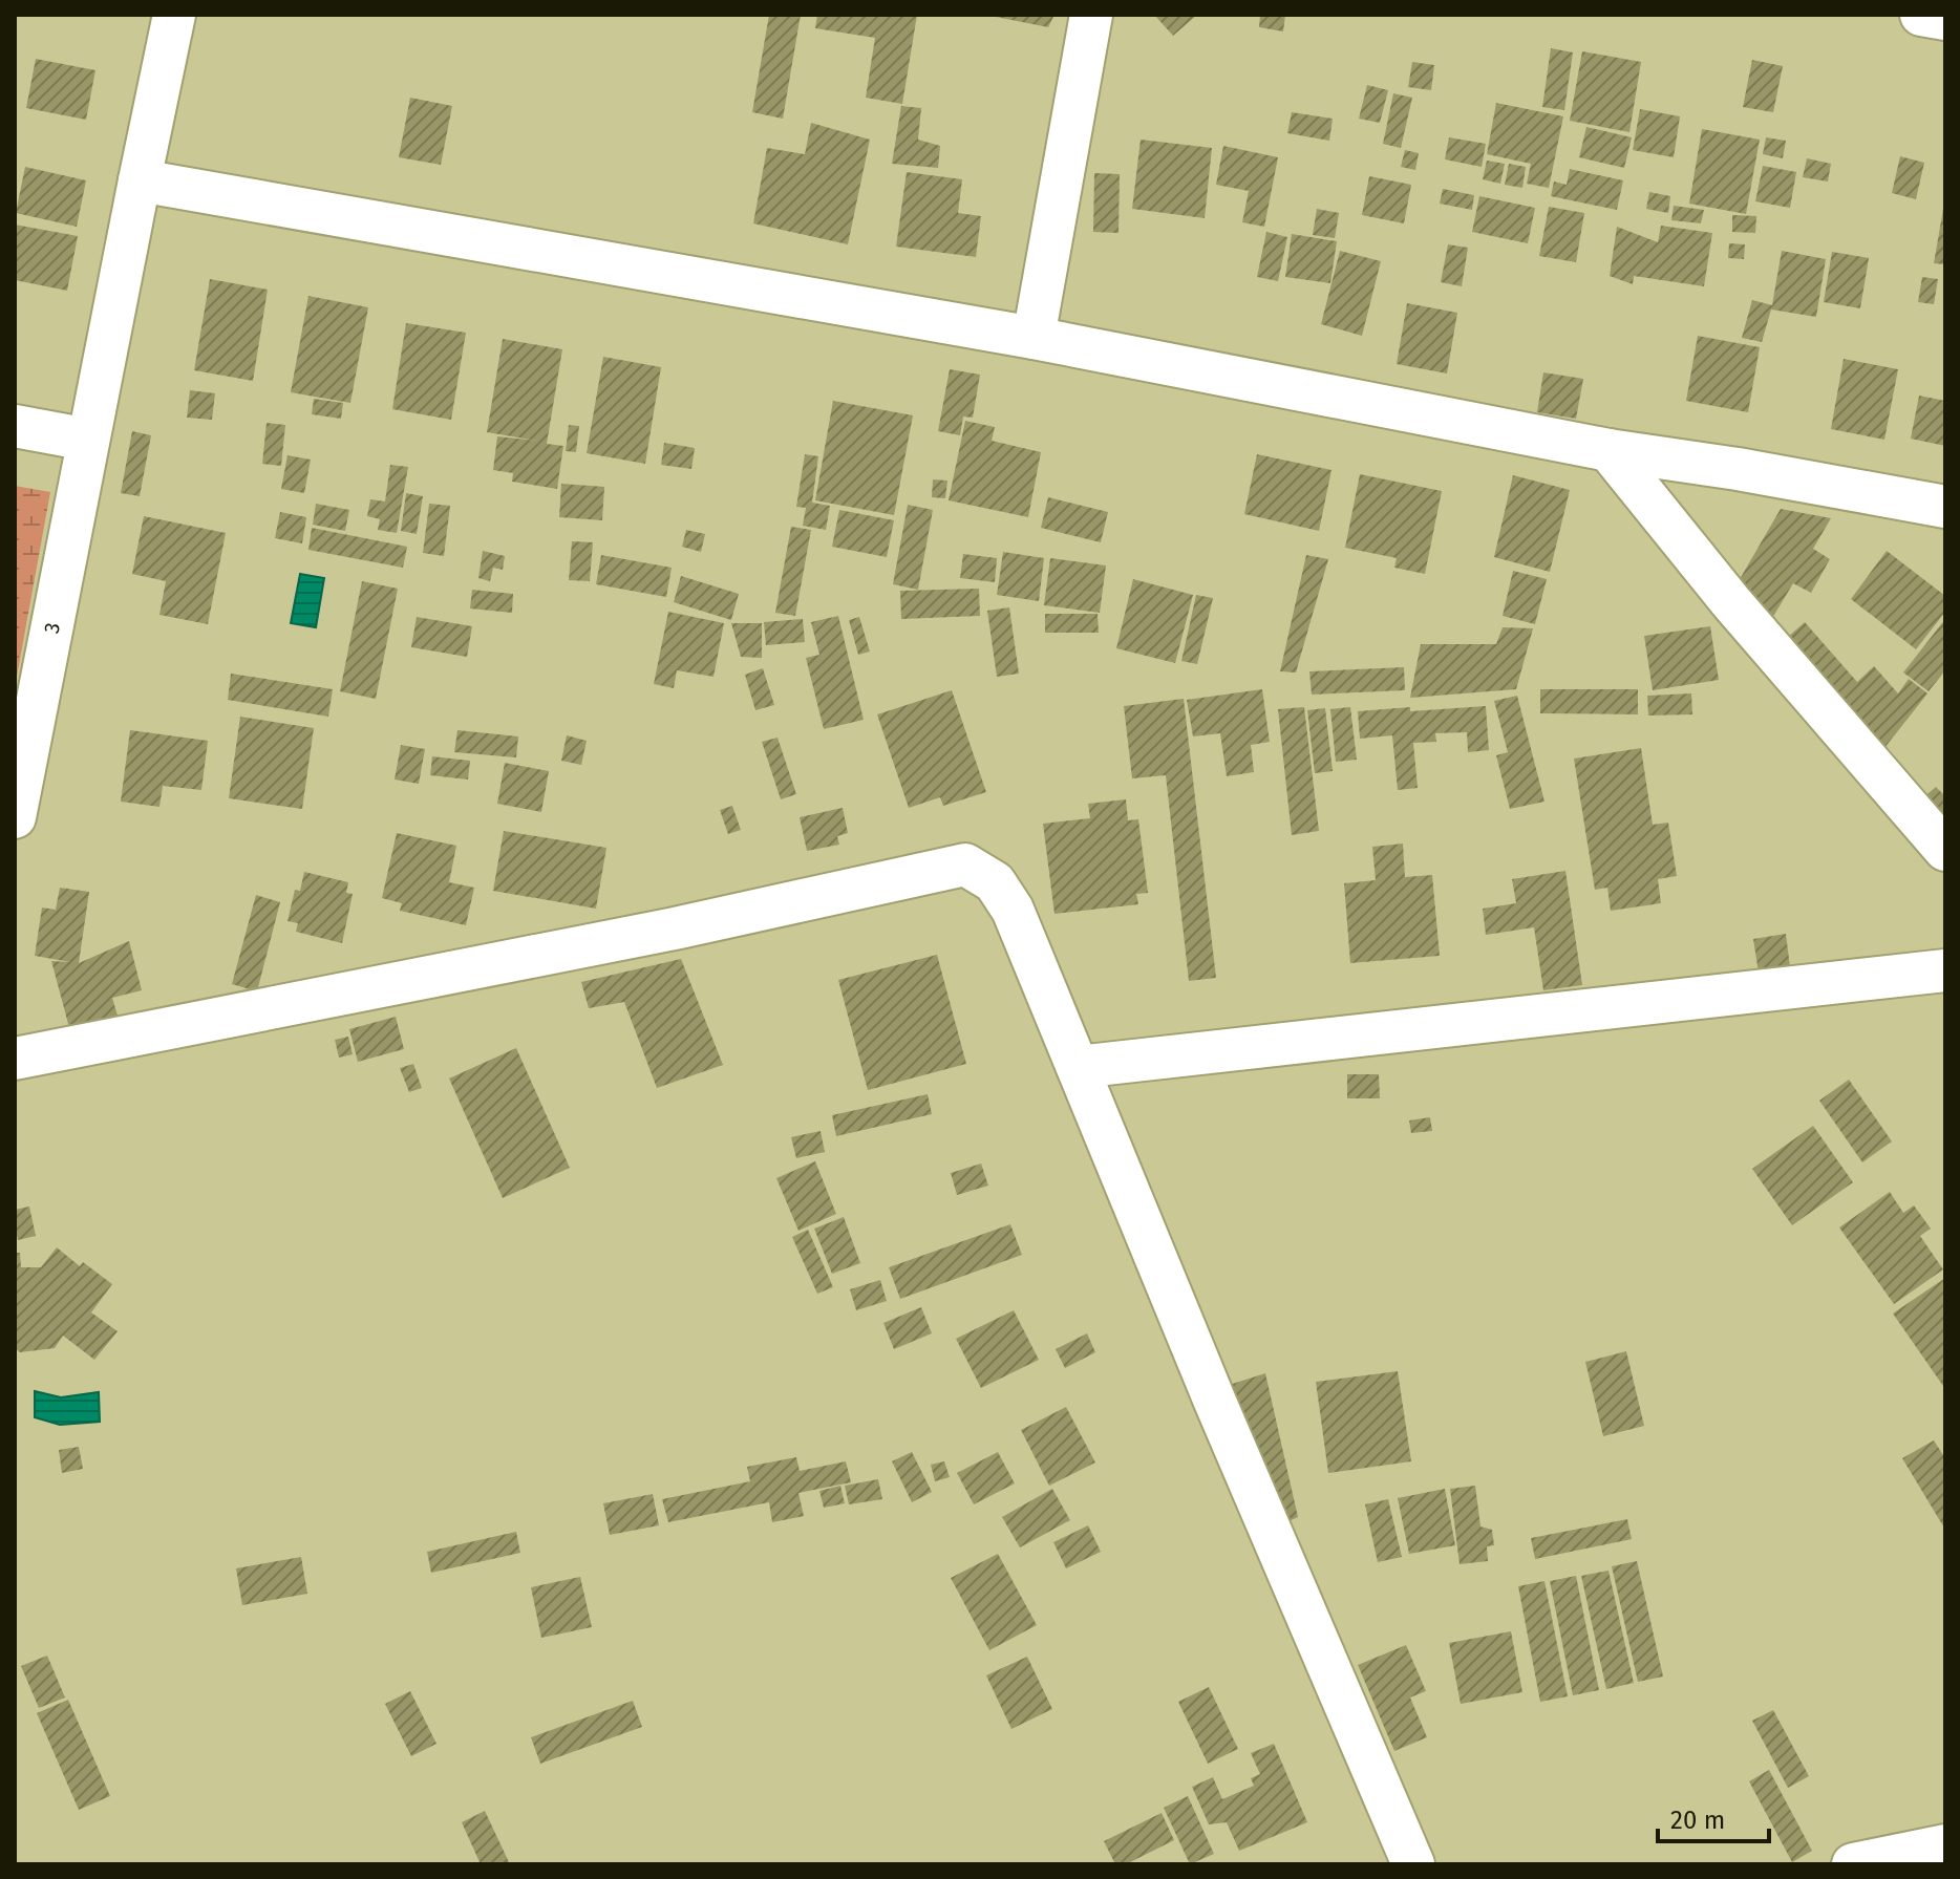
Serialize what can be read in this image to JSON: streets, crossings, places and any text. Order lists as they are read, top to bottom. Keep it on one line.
{"streets":{"street":["3"]},"scale_bar":"20 m"}
